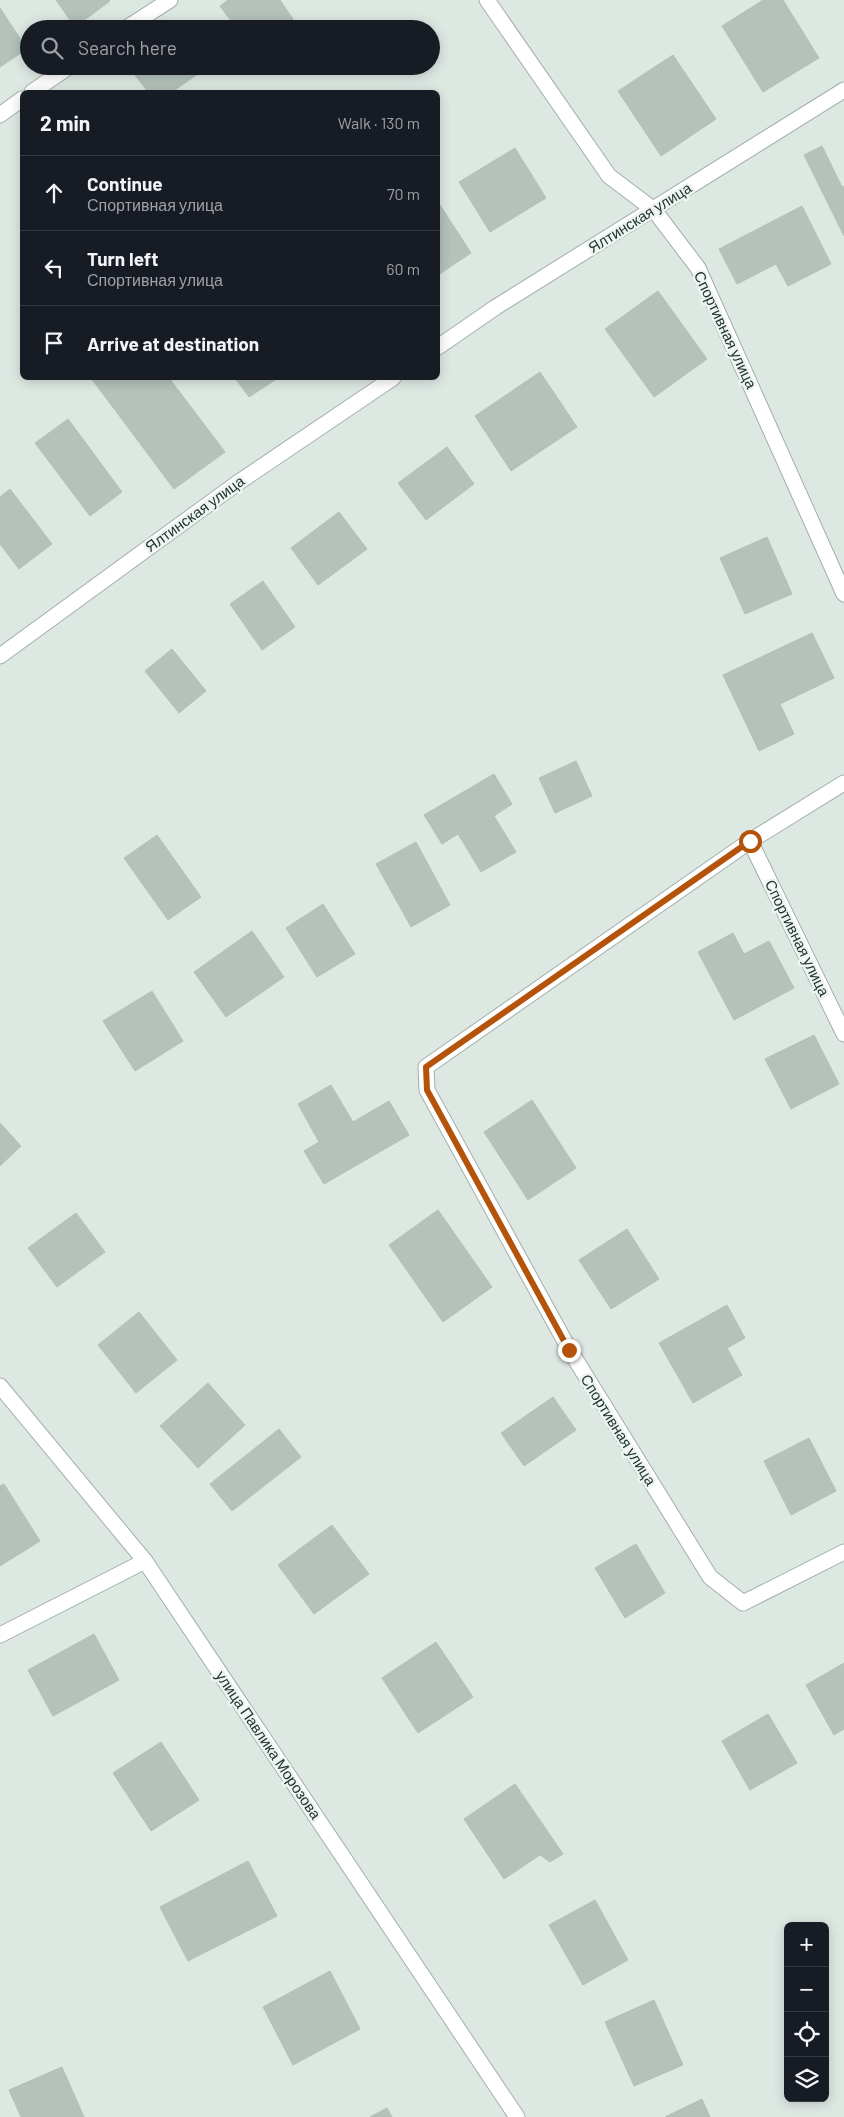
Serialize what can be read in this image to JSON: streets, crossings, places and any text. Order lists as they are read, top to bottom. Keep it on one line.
{"streets":{"street":["Ялтинская улица","Спортивная улица","улица Павлика Морозова"]},"crossings":[["Ялтинская улица","Спортивная улица"]],"page":{"search":"Search here","heading":["2 min","Walk · 130 m"],"list":[["Continue","Спортивная улица","70 m"],["Turn left","Спортивная улица","60 m"],"Arrive at destination"],"map_buttons":["+","−"]}}
